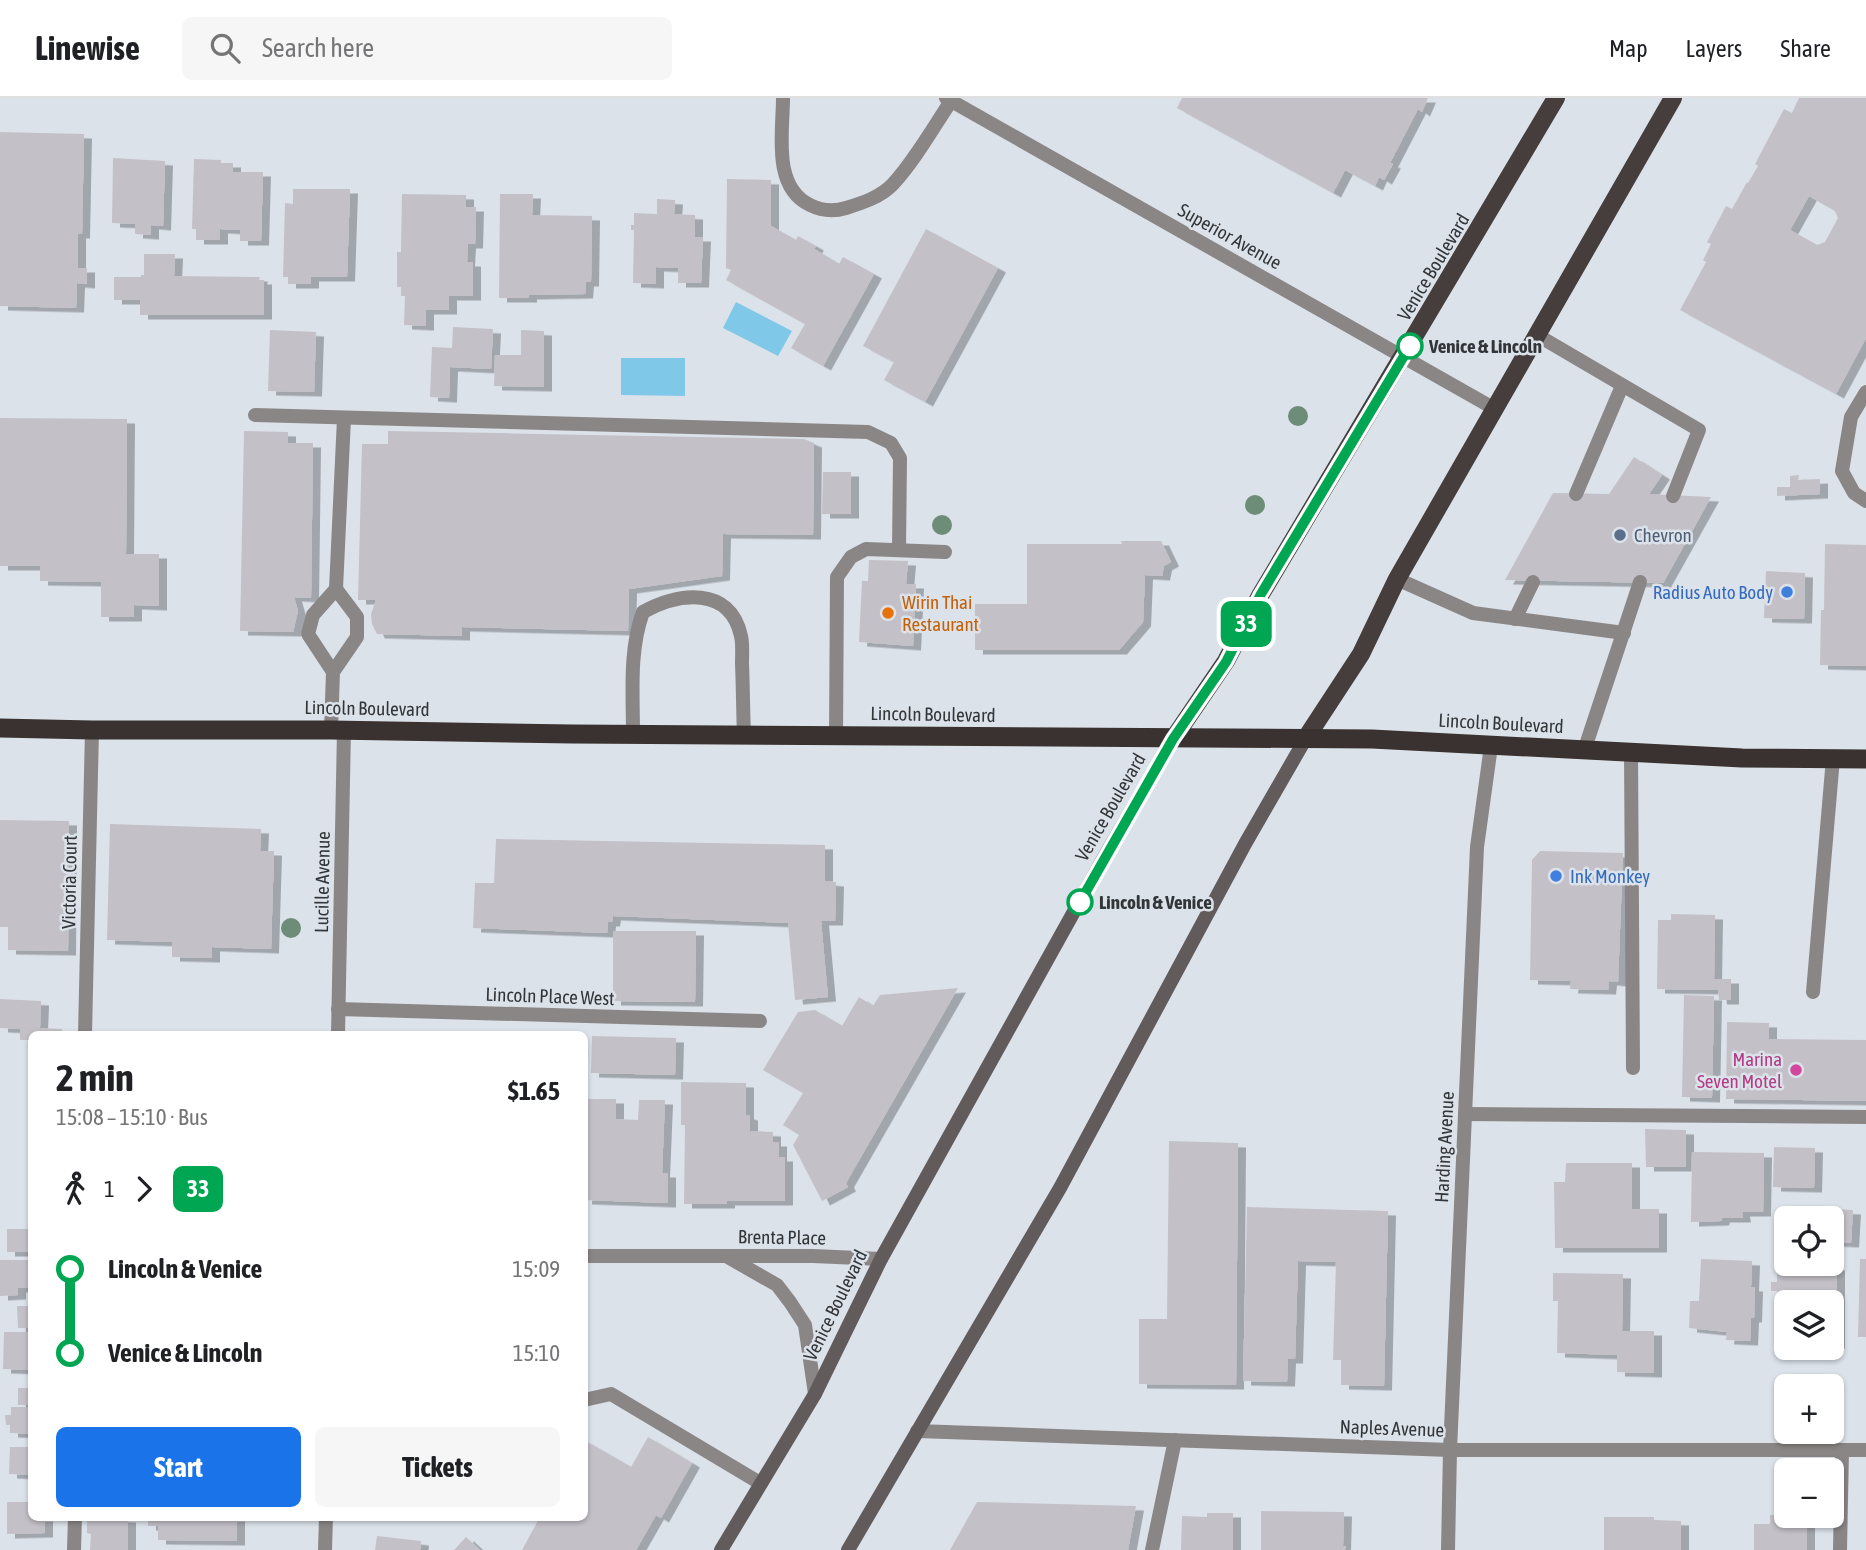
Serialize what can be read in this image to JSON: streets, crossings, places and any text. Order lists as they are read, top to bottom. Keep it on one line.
{"streets":{"highway":["Lincoln Boulevard"],"main road":["Venice Boulevard"],"street":["Superior Avenue","Victoria Court","Lucille Avenue","Lincoln Place West","Harding Avenue","Brenta Place","Naples Avenue"]},"crossings":[["Superior Avenue","Venice Boulevard"],["Venice Boulevard","Lincoln Boulevard"],["Venice Boulevard","Brenta Place"],["Lincoln Boulevard","Victoria Court"],["Lincoln Boulevard","Lucille Avenue"],["Lincoln Boulevard","Harding Avenue"],["Lucille Avenue","Lincoln Place West"],["Harding Avenue","Naples Avenue"]],"places":["Venice & Lincoln","Chevron","Radius Auto Body","Wirin Thai Restaurant","Ink Monkey","Lincoln & Venice","Marina Seven Motel"],"lines":["bus line 33"],"page":{"header":"Linewise","search":"Search here","nav":["Map","Layers","Share"],"on_map":"33","heading":["2 min","15:08 – 15:10 · Bus","$1.65"],"legs":["1","33"],"map_buttons":["+","−"],"list":[{"name":"Lincoln & Venice","value":"15:09"},{"name":"Venice & Lincoln","value":"15:10"}],"buttons":["Start","Tickets"]}}
